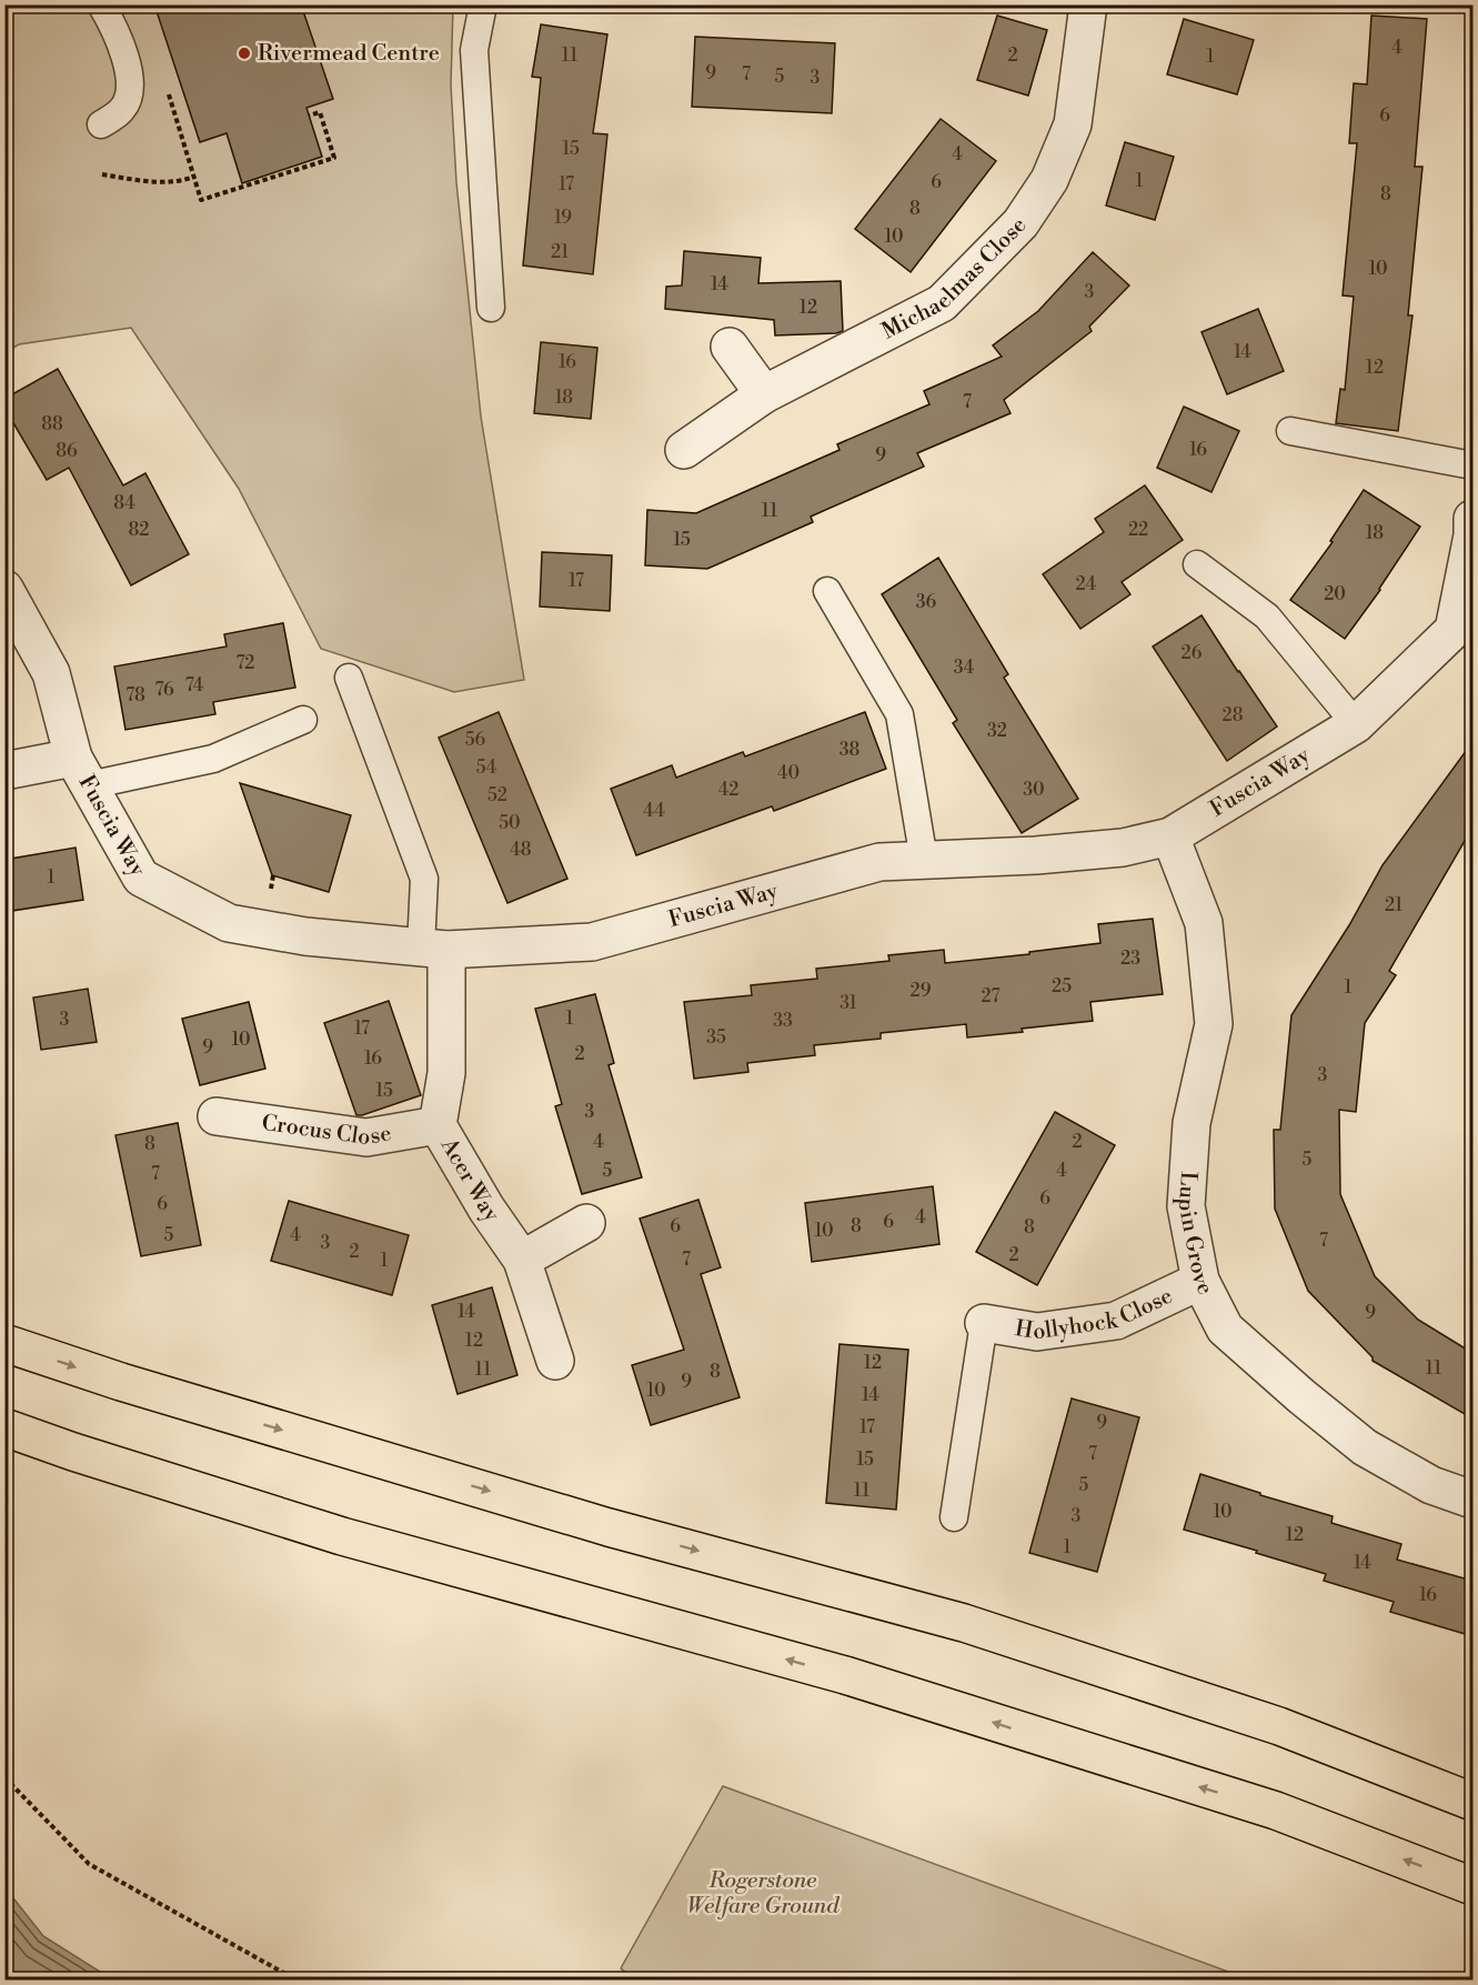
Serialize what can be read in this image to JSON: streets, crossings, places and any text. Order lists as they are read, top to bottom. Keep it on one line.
{"streets":{"street":["Michaelmas Close","Fuscia Way","Crocus Close","Acer Way","Lupin Grove","Hollyhock Close"]},"crossings":[["Fuscia Way","Acer Way"],["Fuscia Way","Lupin Grove"],["Crocus Close","Acer Way"],["Lupin Grove","Hollyhock Close"]],"parks":["Rogerstone Welfare Ground"],"places":["Rivermead Centre"],"house_numbers":["4","11","2","1","9","7","5","3","6","15","4","1","6","17","8","8","19","10","21","10","14","3","12","14","16","12","18","7","88","16","86","9","84","11","82","22","18","15","17","24","20","36","26","72","34","74","76","78","28","32","56","38","54","40","42","30","52","44","50","48","1","21","23","25","1","29","27","31","1","3","33","17","35","10","9","2","16","3","15","3","4","2","8","5","5","4","7","6","6","4","6","6","8","8","10","5","4","7","3","2","2","7","1","14","9","12","12","11","11","8","9","10","14","9","17","7","15","5","11","10","3","12","1","14","16"]}
